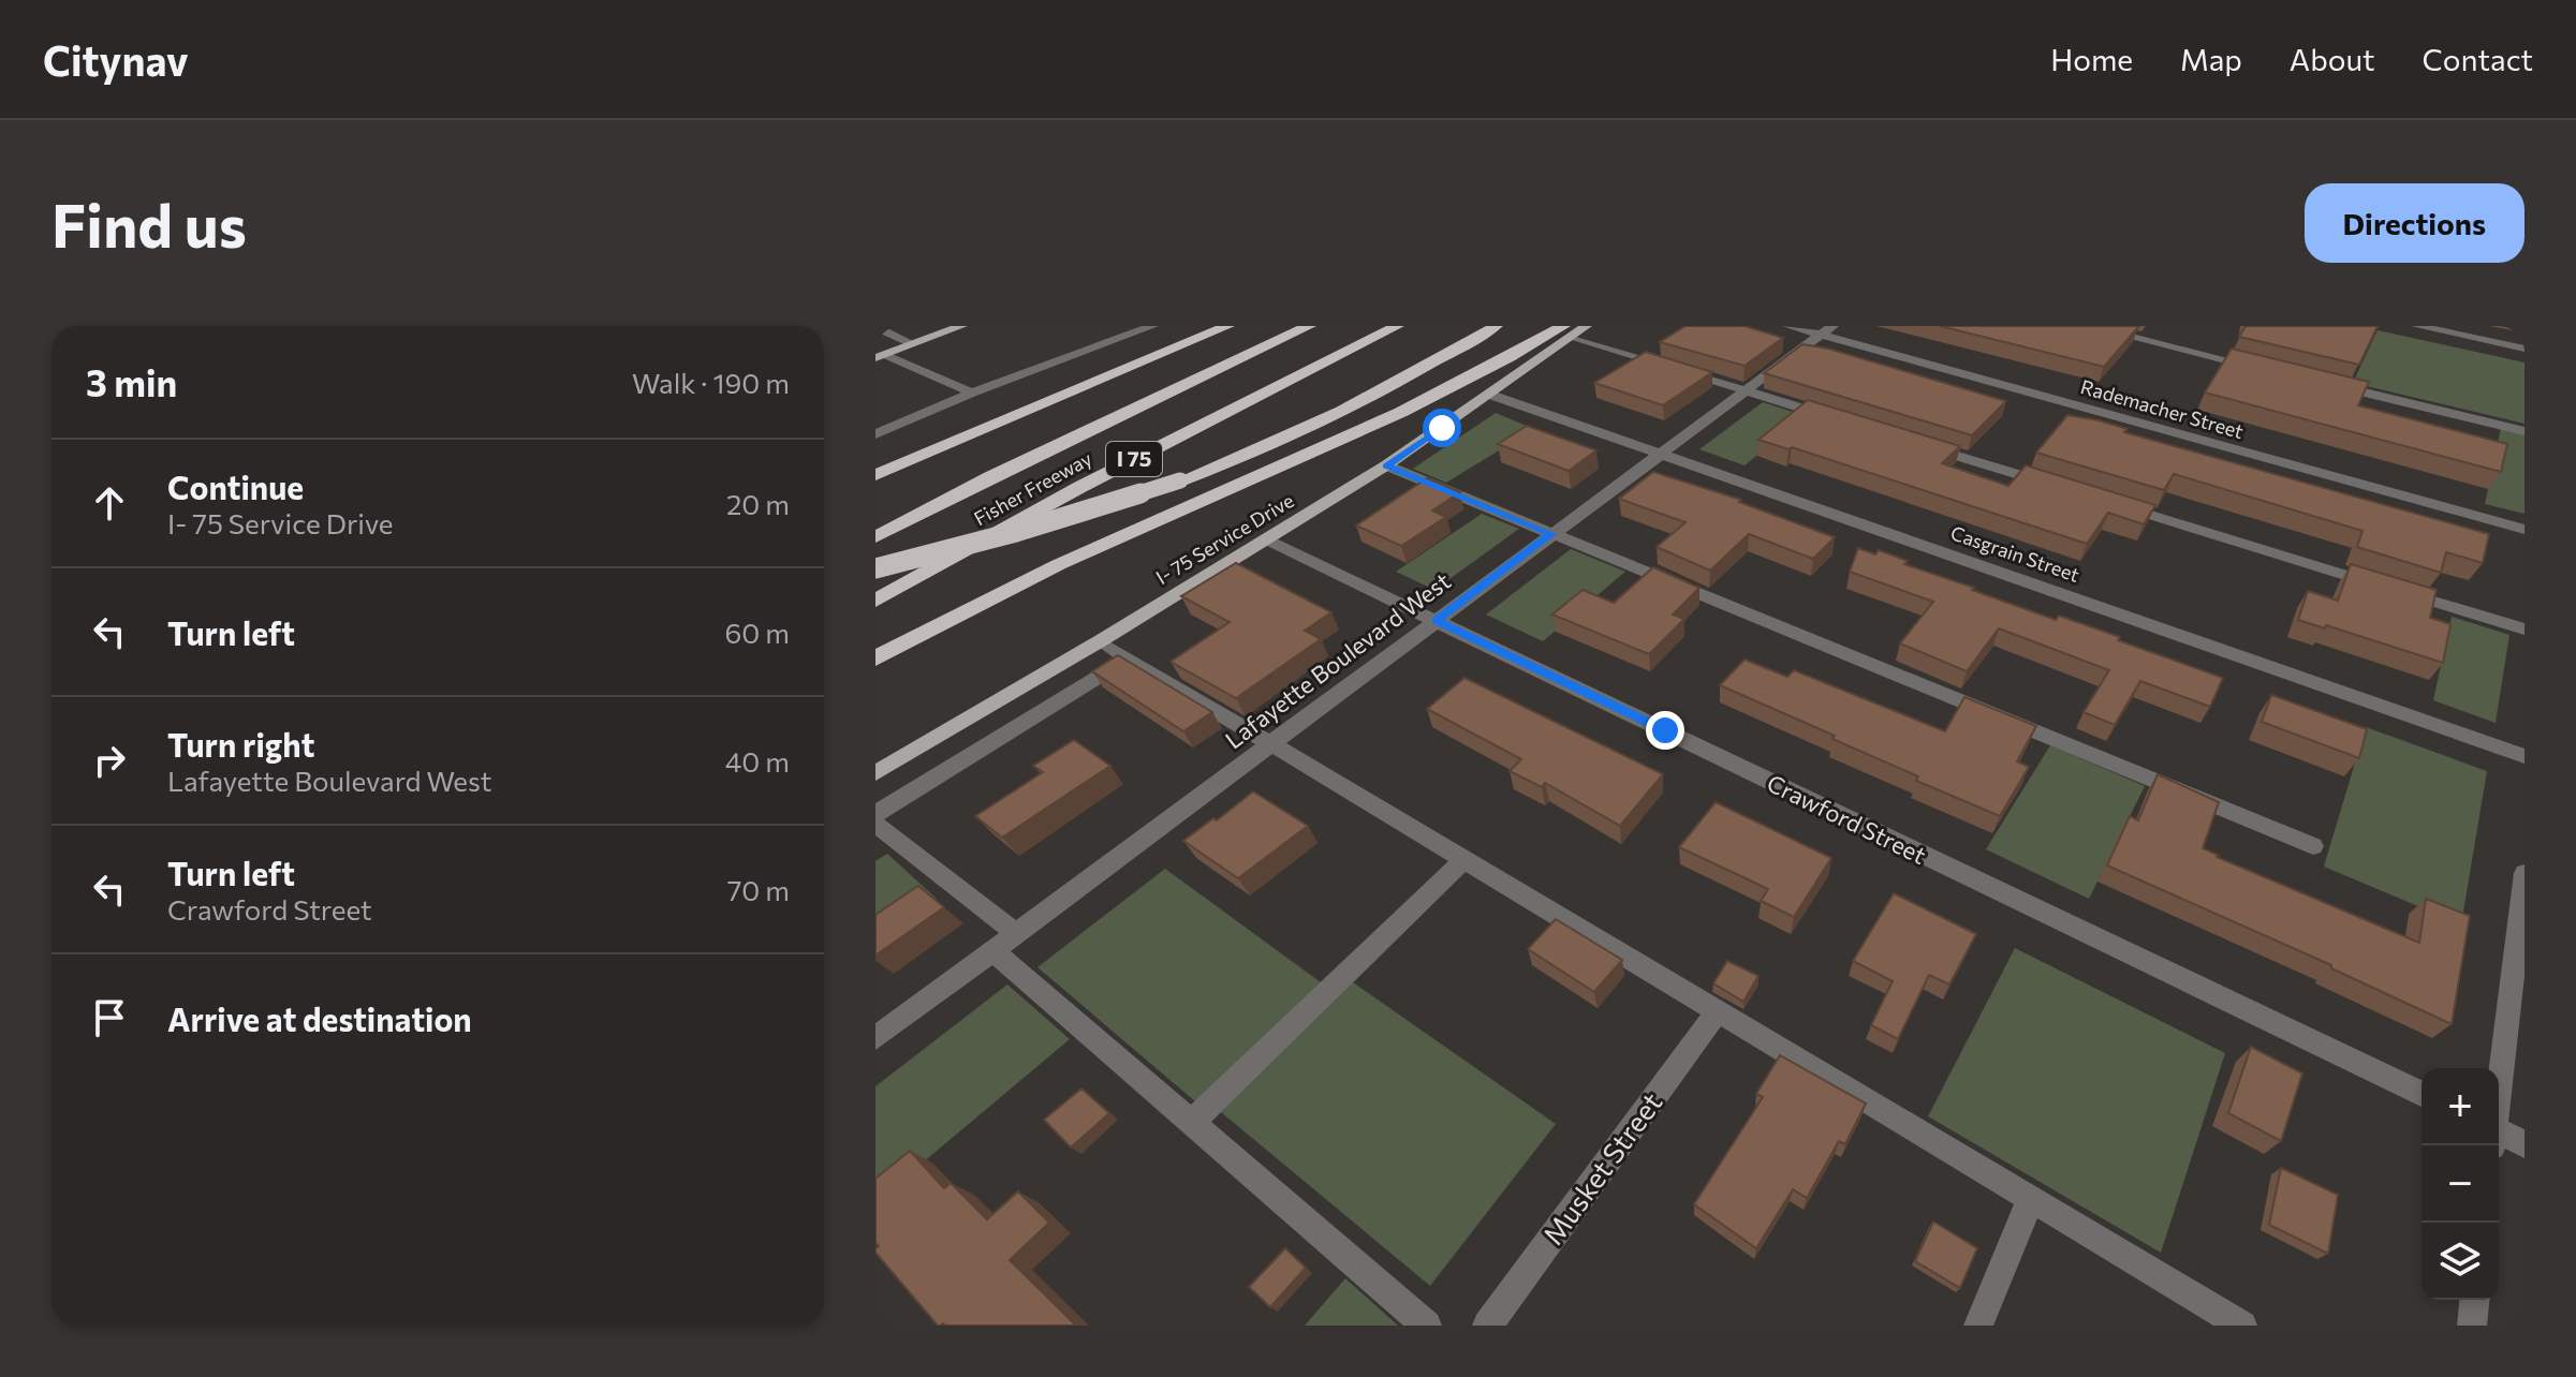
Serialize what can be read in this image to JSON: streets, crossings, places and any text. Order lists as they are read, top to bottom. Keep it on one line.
{"streets":{"highway":["I 75","Fisher Freeway"],"main road":["I- 75 Service Drive"],"street":["Rademacher Street","Casgrain Street","Lafayette Boulevard West","Crawford Street","Musket Street"]},"crossings":[["Rademacher Street","Lafayette Boulevard West"],["I- 75 Service Drive","Casgrain Street"],["I- 75 Service Drive","Crawford Street"],["Casgrain Street","Lafayette Boulevard West"],["Lafayette Boulevard West","Crawford Street"]],"page":{"header":"Citynav","nav":["Home","Map","About","Contact"],"buttons":"Directions","title":"Find us","heading":["3 min","Walk · 190 m"],"list":[["Continue","I- 75 Service Drive","20 m"],["Turn left","60 m"],["Turn right","Lafayette Boulevard West","40 m"],["Turn left","Crawford Street","70 m"],"Arrive at destination"],"map_buttons":["+","−"]}}
